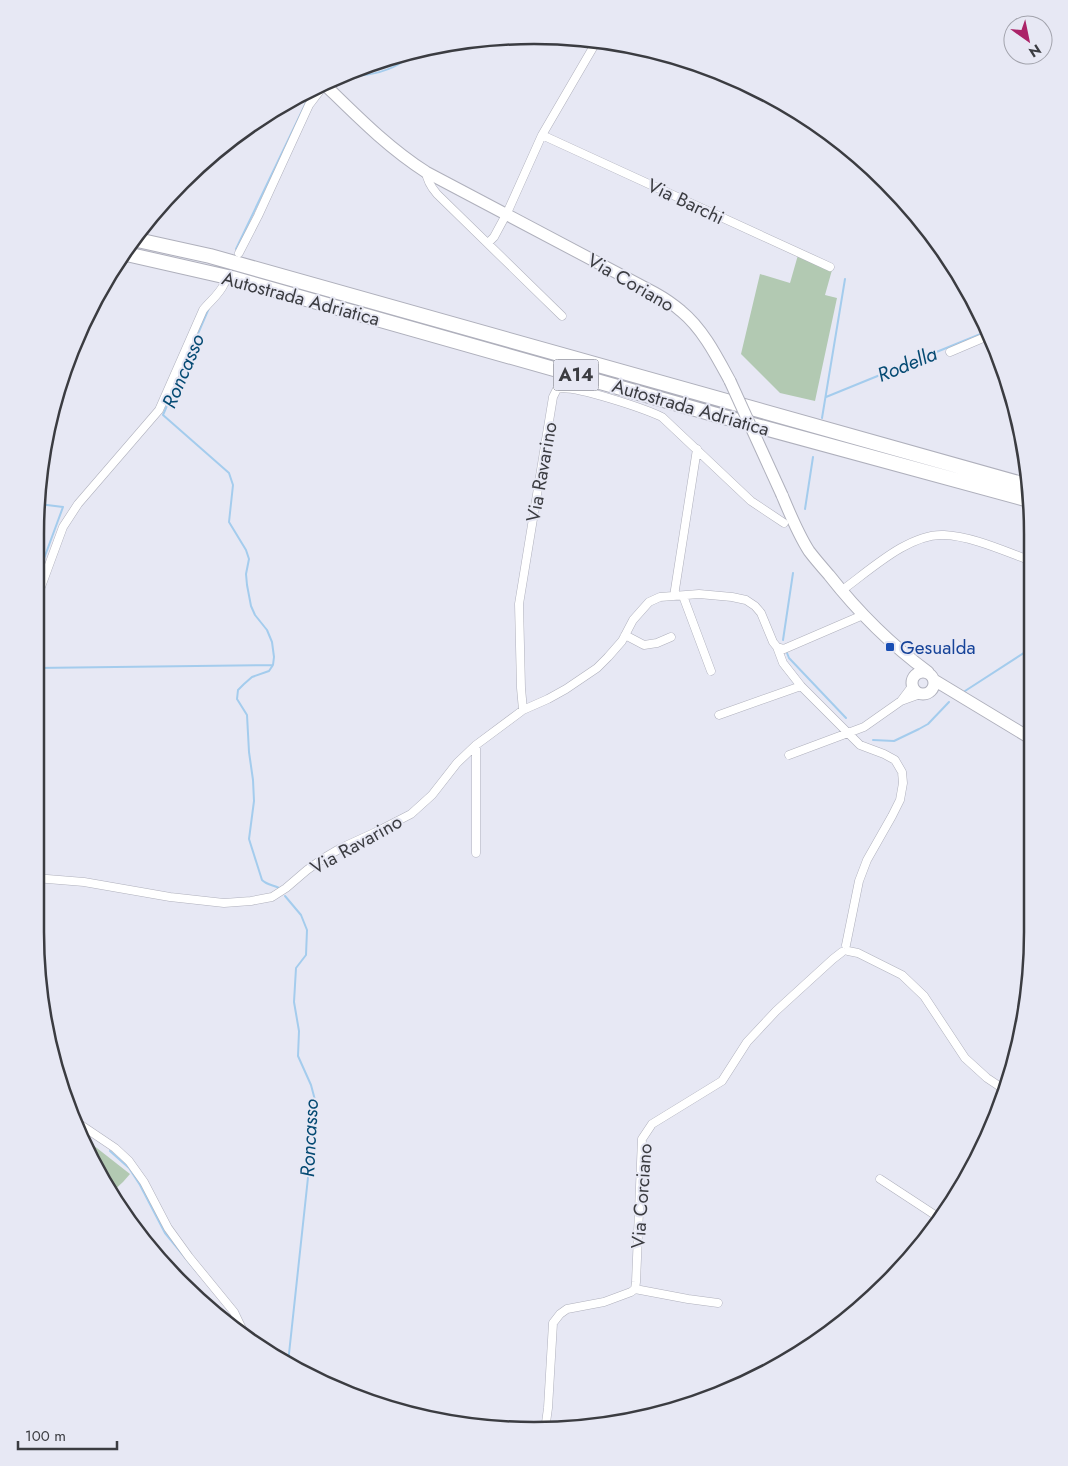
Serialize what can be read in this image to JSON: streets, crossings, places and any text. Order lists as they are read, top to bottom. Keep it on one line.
{"streets":{"highway":["Autostrada Adriatica","A14"],"main road":["Via Coriano"],"street":["Via Barchi","Via Ravarino","Via Corciano"]},"crossings":[["Via Ravarino","Via Corciano"]],"water":["Rodella","Roncasso"],"places":{"transit":["Gesualda"]},"scale_bar":"100 m","north":"bottom right"}
